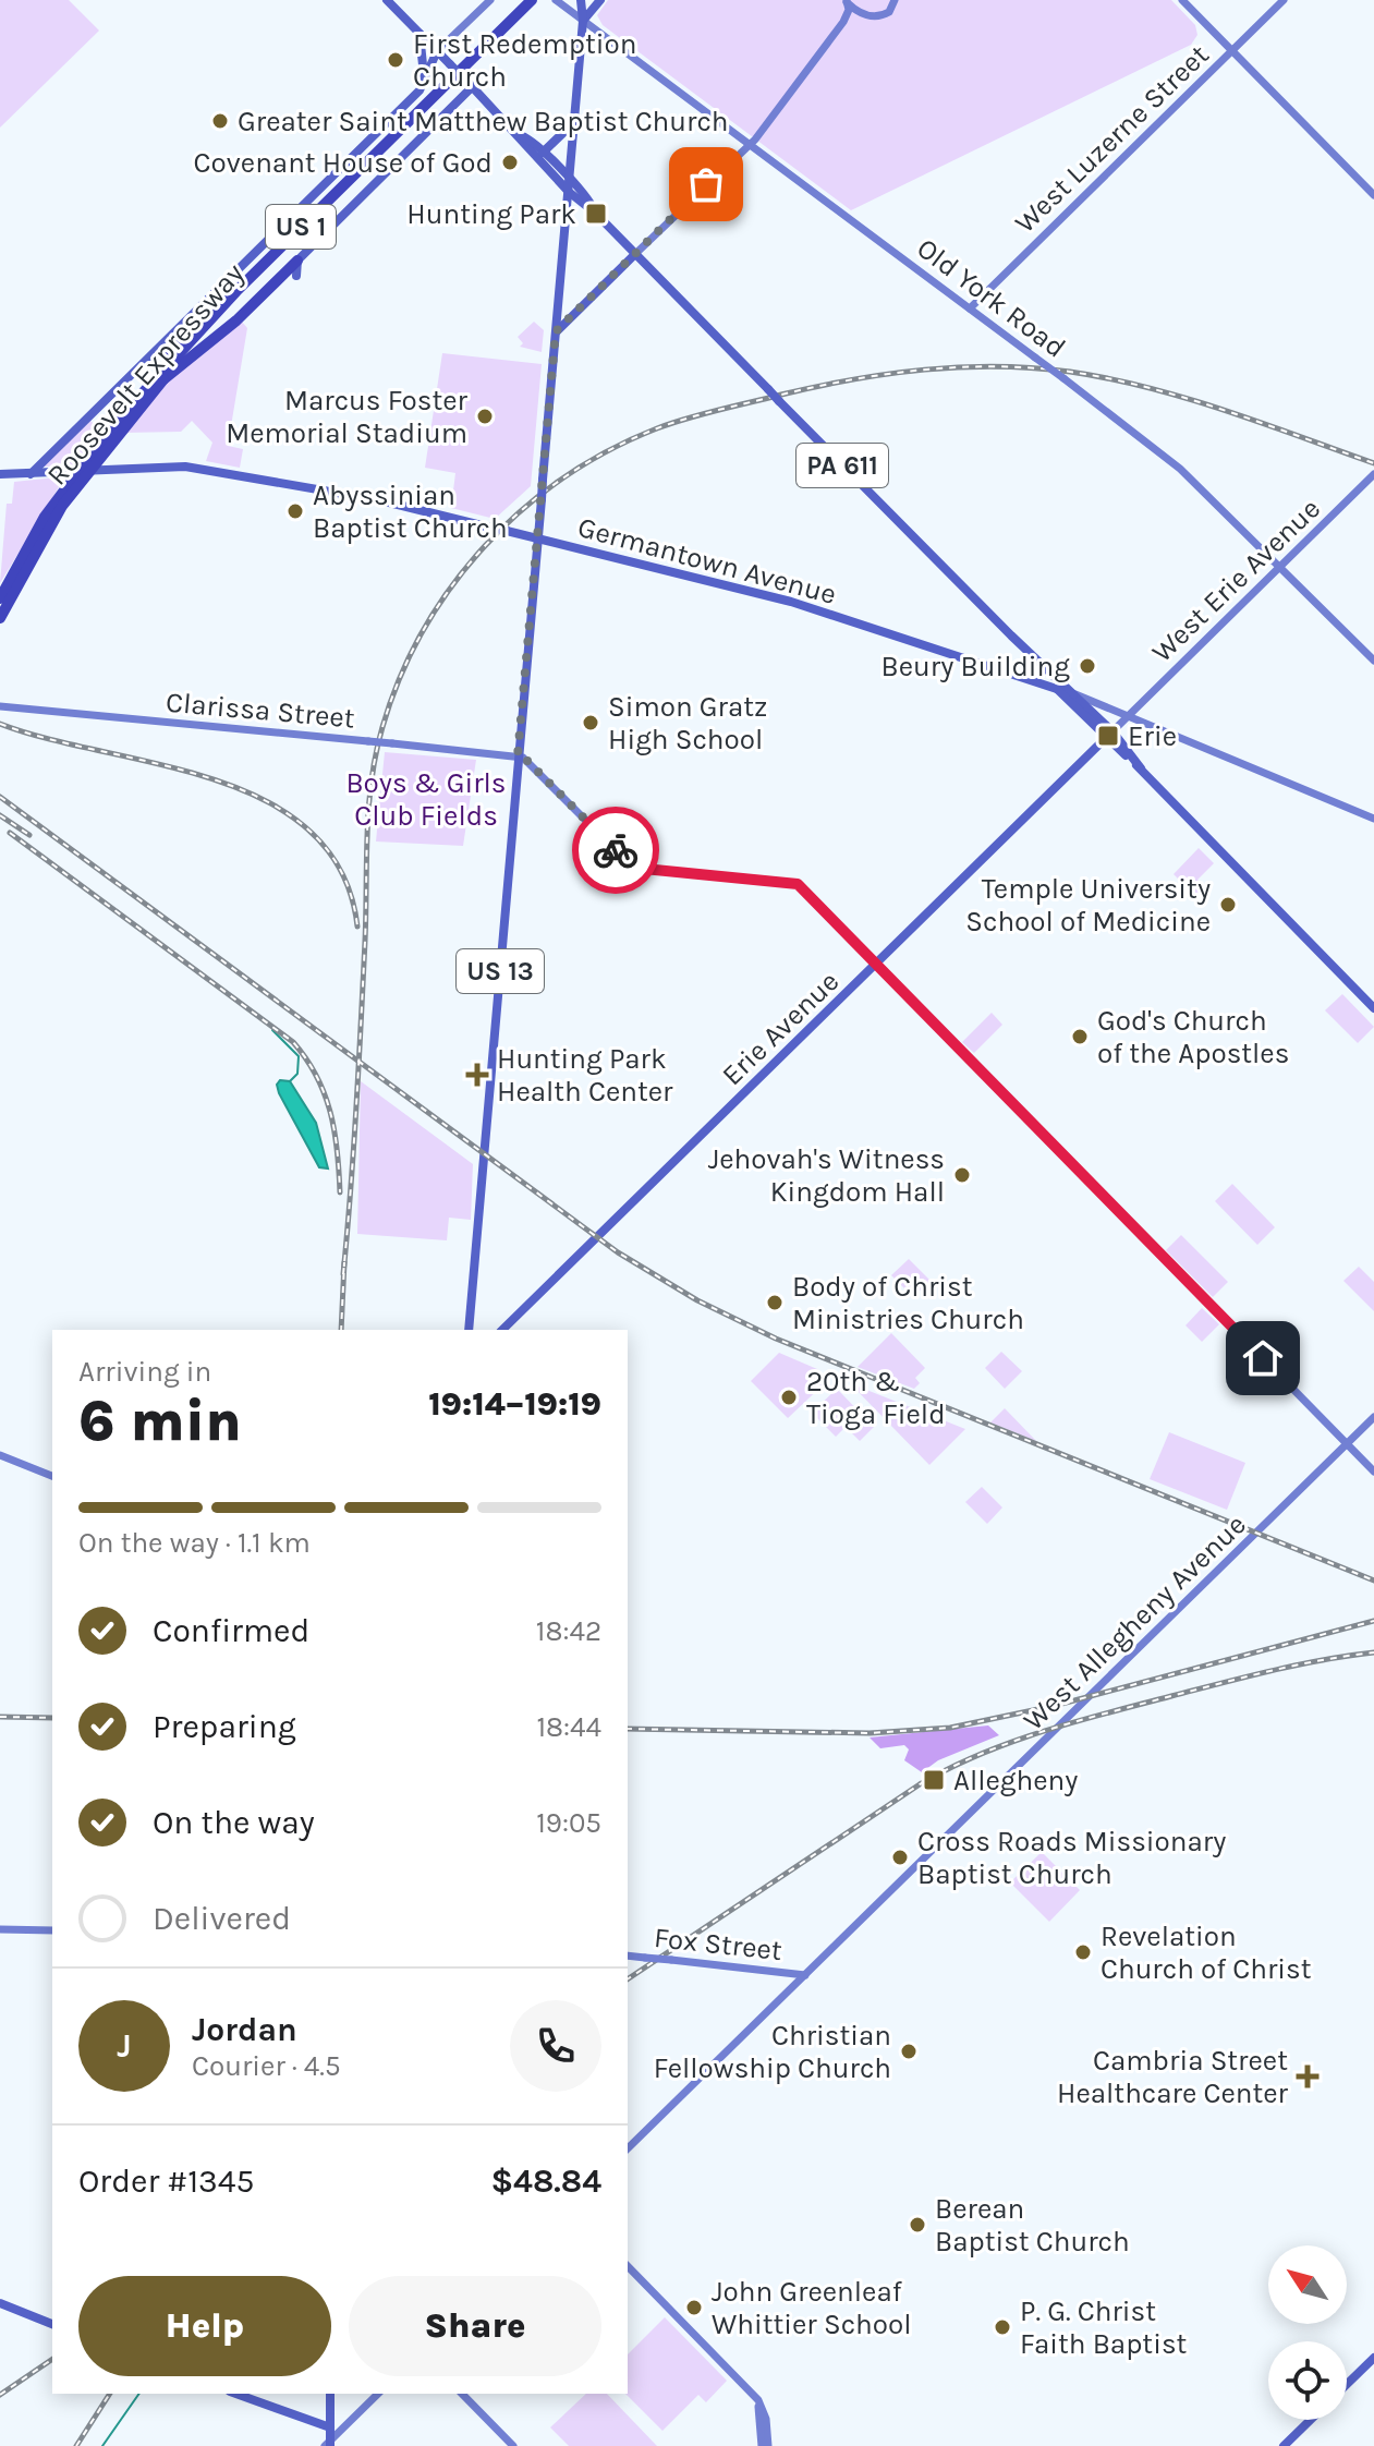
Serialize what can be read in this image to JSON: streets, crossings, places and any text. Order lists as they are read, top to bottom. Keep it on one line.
{"streets":{"highway":["US 1","Roosevelt Expressway"],"main road":["PA 611","Germantown Avenue","US 13","Erie Avenue"],"street":["West Luzerne Street","Old York Road","West Erie Avenue","Clarissa Street","West Allegheny Avenue","Fox Street"]},"crossings":[["West Luzerne Street","Old York Road"],["Old York Road","West Erie Avenue"],["Old York Road","US 13"],["PA 611","Germantown Avenue"],["PA 611","US 13"],["PA 611","Erie Avenue"],["Germantown Avenue","West Erie Avenue"],["Germantown Avenue","US 13"],["Germantown Avenue","Erie Avenue"],["West Erie Avenue","Erie Avenue"],["Clarissa Street","US 13"],["West Allegheny Avenue","Fox Street"]],"parks":["Boys & Girls Club Fields"],"places":{"other":["First Redemption Church","Greater Saint Matthew Baptist Church","Covenant House of God","Marcus Foster Memorial Stadium","Abyssinian Baptist Church","Beury Building","Simon Gratz High School","Temple University School of Medicine","God's Church of the Apostles","Jehovah's Witness Kingdom Hall","Body of Christ Ministries Church","20th & Tioga Field","Cross Roads Missionary Baptist Church","Revelation Church of Christ","Christian Fellowship Church","Berean Baptist Church","John Greenleaf Whittier School","P. G. Christ Faith Baptist"],"transit":["Hunting Park","Erie","Allegheny"],"health":["Hunting Park Health Center","Cambria Street Healthcare Center"]},"north":"top left","page":{"heading":["6 min","Arriving in","19:14–19:19"],"panel":["Jordan","Courier · 4.5","Order #1345","$48.84"],"bar":"On the way · 1.1 km","list":[["Confirmed","18:42"],["Preparing","18:44"],["On the way","19:05"],"Delivered"],"round":"J","buttons":["Help","Share"]}}
